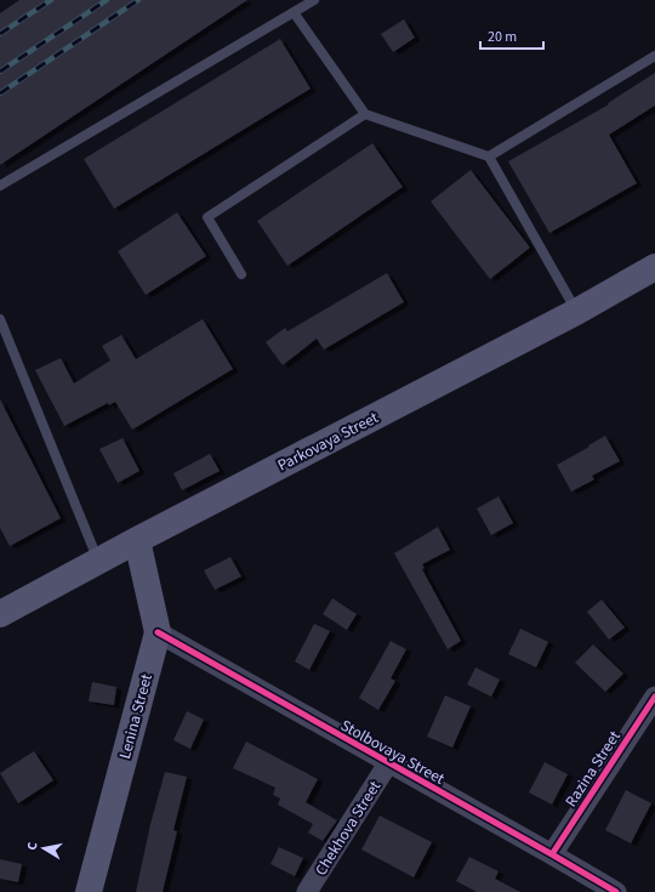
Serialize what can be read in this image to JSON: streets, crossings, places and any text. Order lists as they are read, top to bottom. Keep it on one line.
{"streets":{"main road":["Parkovaya Street","Lenina Street"],"street":["Stolbovaya Street","Razina Street","Chekhova Street"]},"crossings":[["Parkovaya Street","Lenina Street"],["Lenina Street","Stolbovaya Street"],["Stolbovaya Street","Razina Street"],["Stolbovaya Street","Chekhova Street"]],"scale_bar":"20 m","north":"left"}
